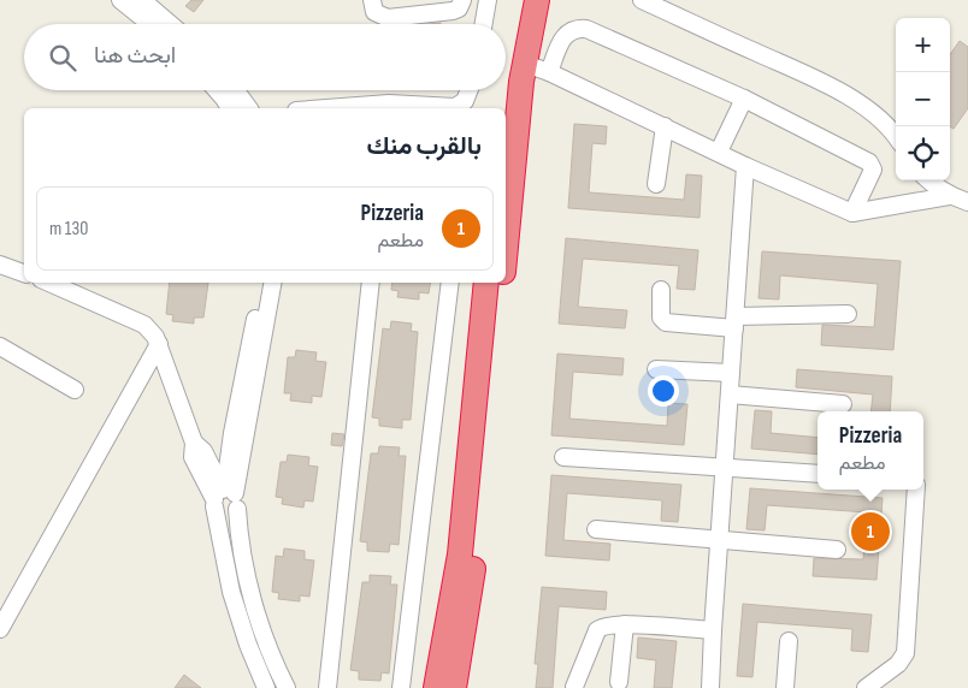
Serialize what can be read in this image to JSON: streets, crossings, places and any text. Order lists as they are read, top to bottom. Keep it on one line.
{"page":{"map_buttons":["+","−"],"search":"ابحث هنا","heading":"بالقرب منك","list":[{"mark":"1","name":"Pizzeria","note":"مطعم","value":"130 m"}],"popup":["Pizzeria","مطعم"],"pins":"1"}}
